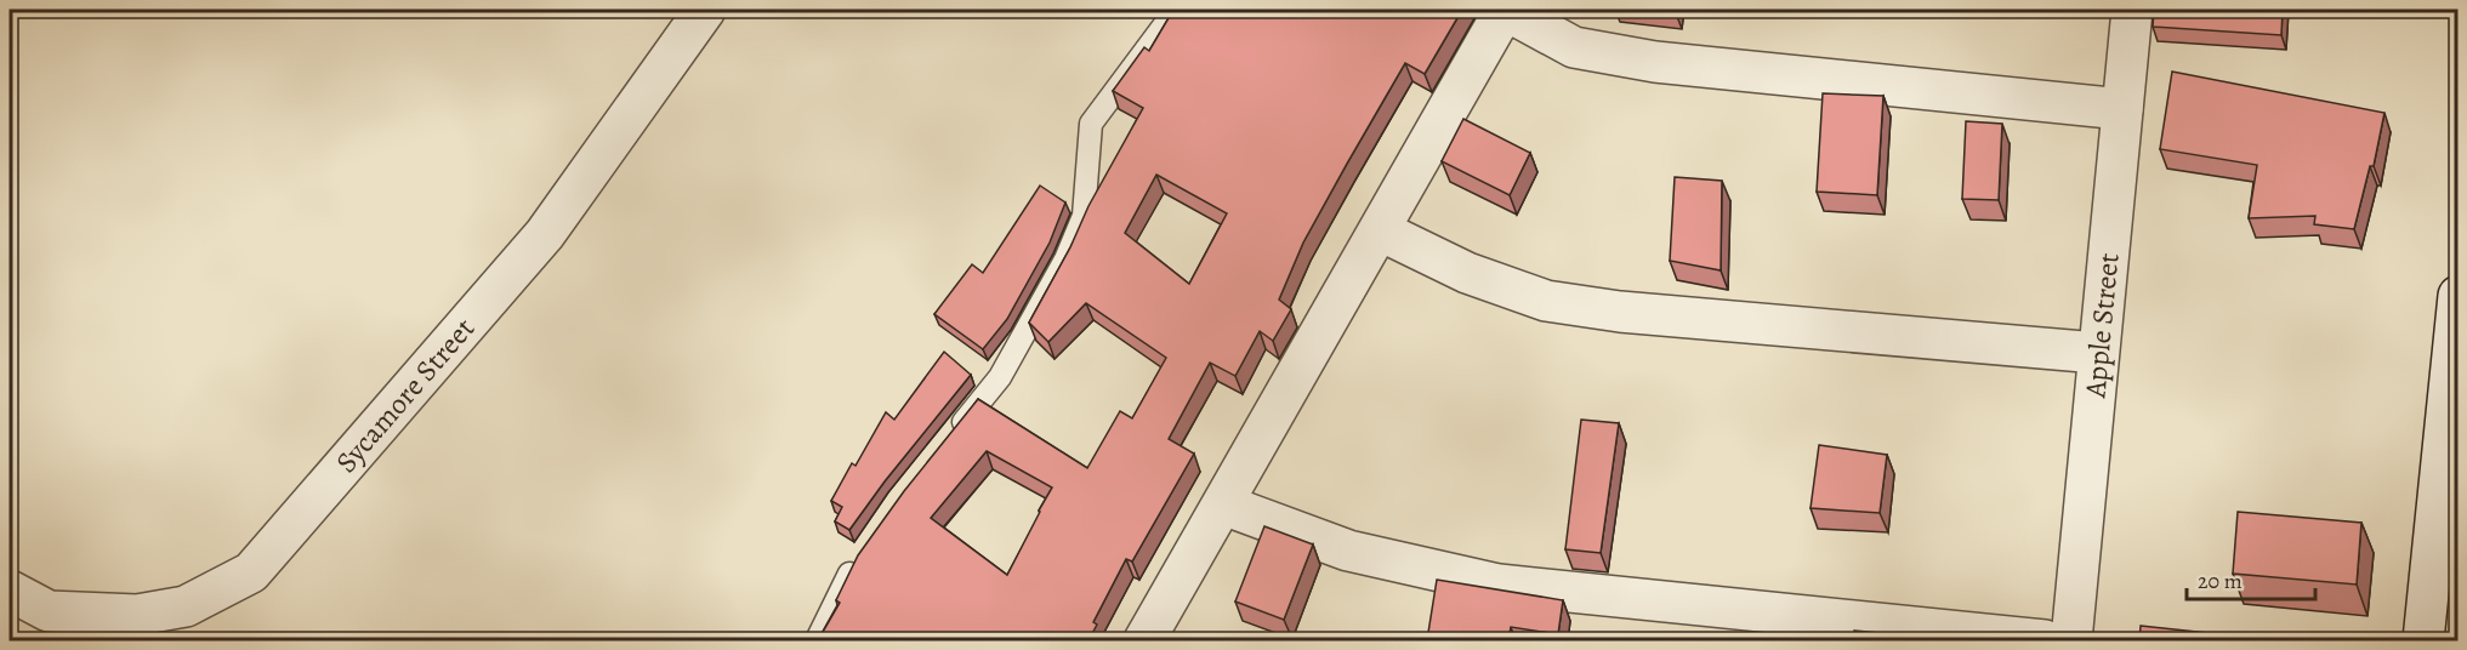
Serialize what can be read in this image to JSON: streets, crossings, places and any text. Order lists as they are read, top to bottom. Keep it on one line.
{"streets":{"street":["Apple Street","Sycamore Street"]},"scale_bar":"20 m"}
